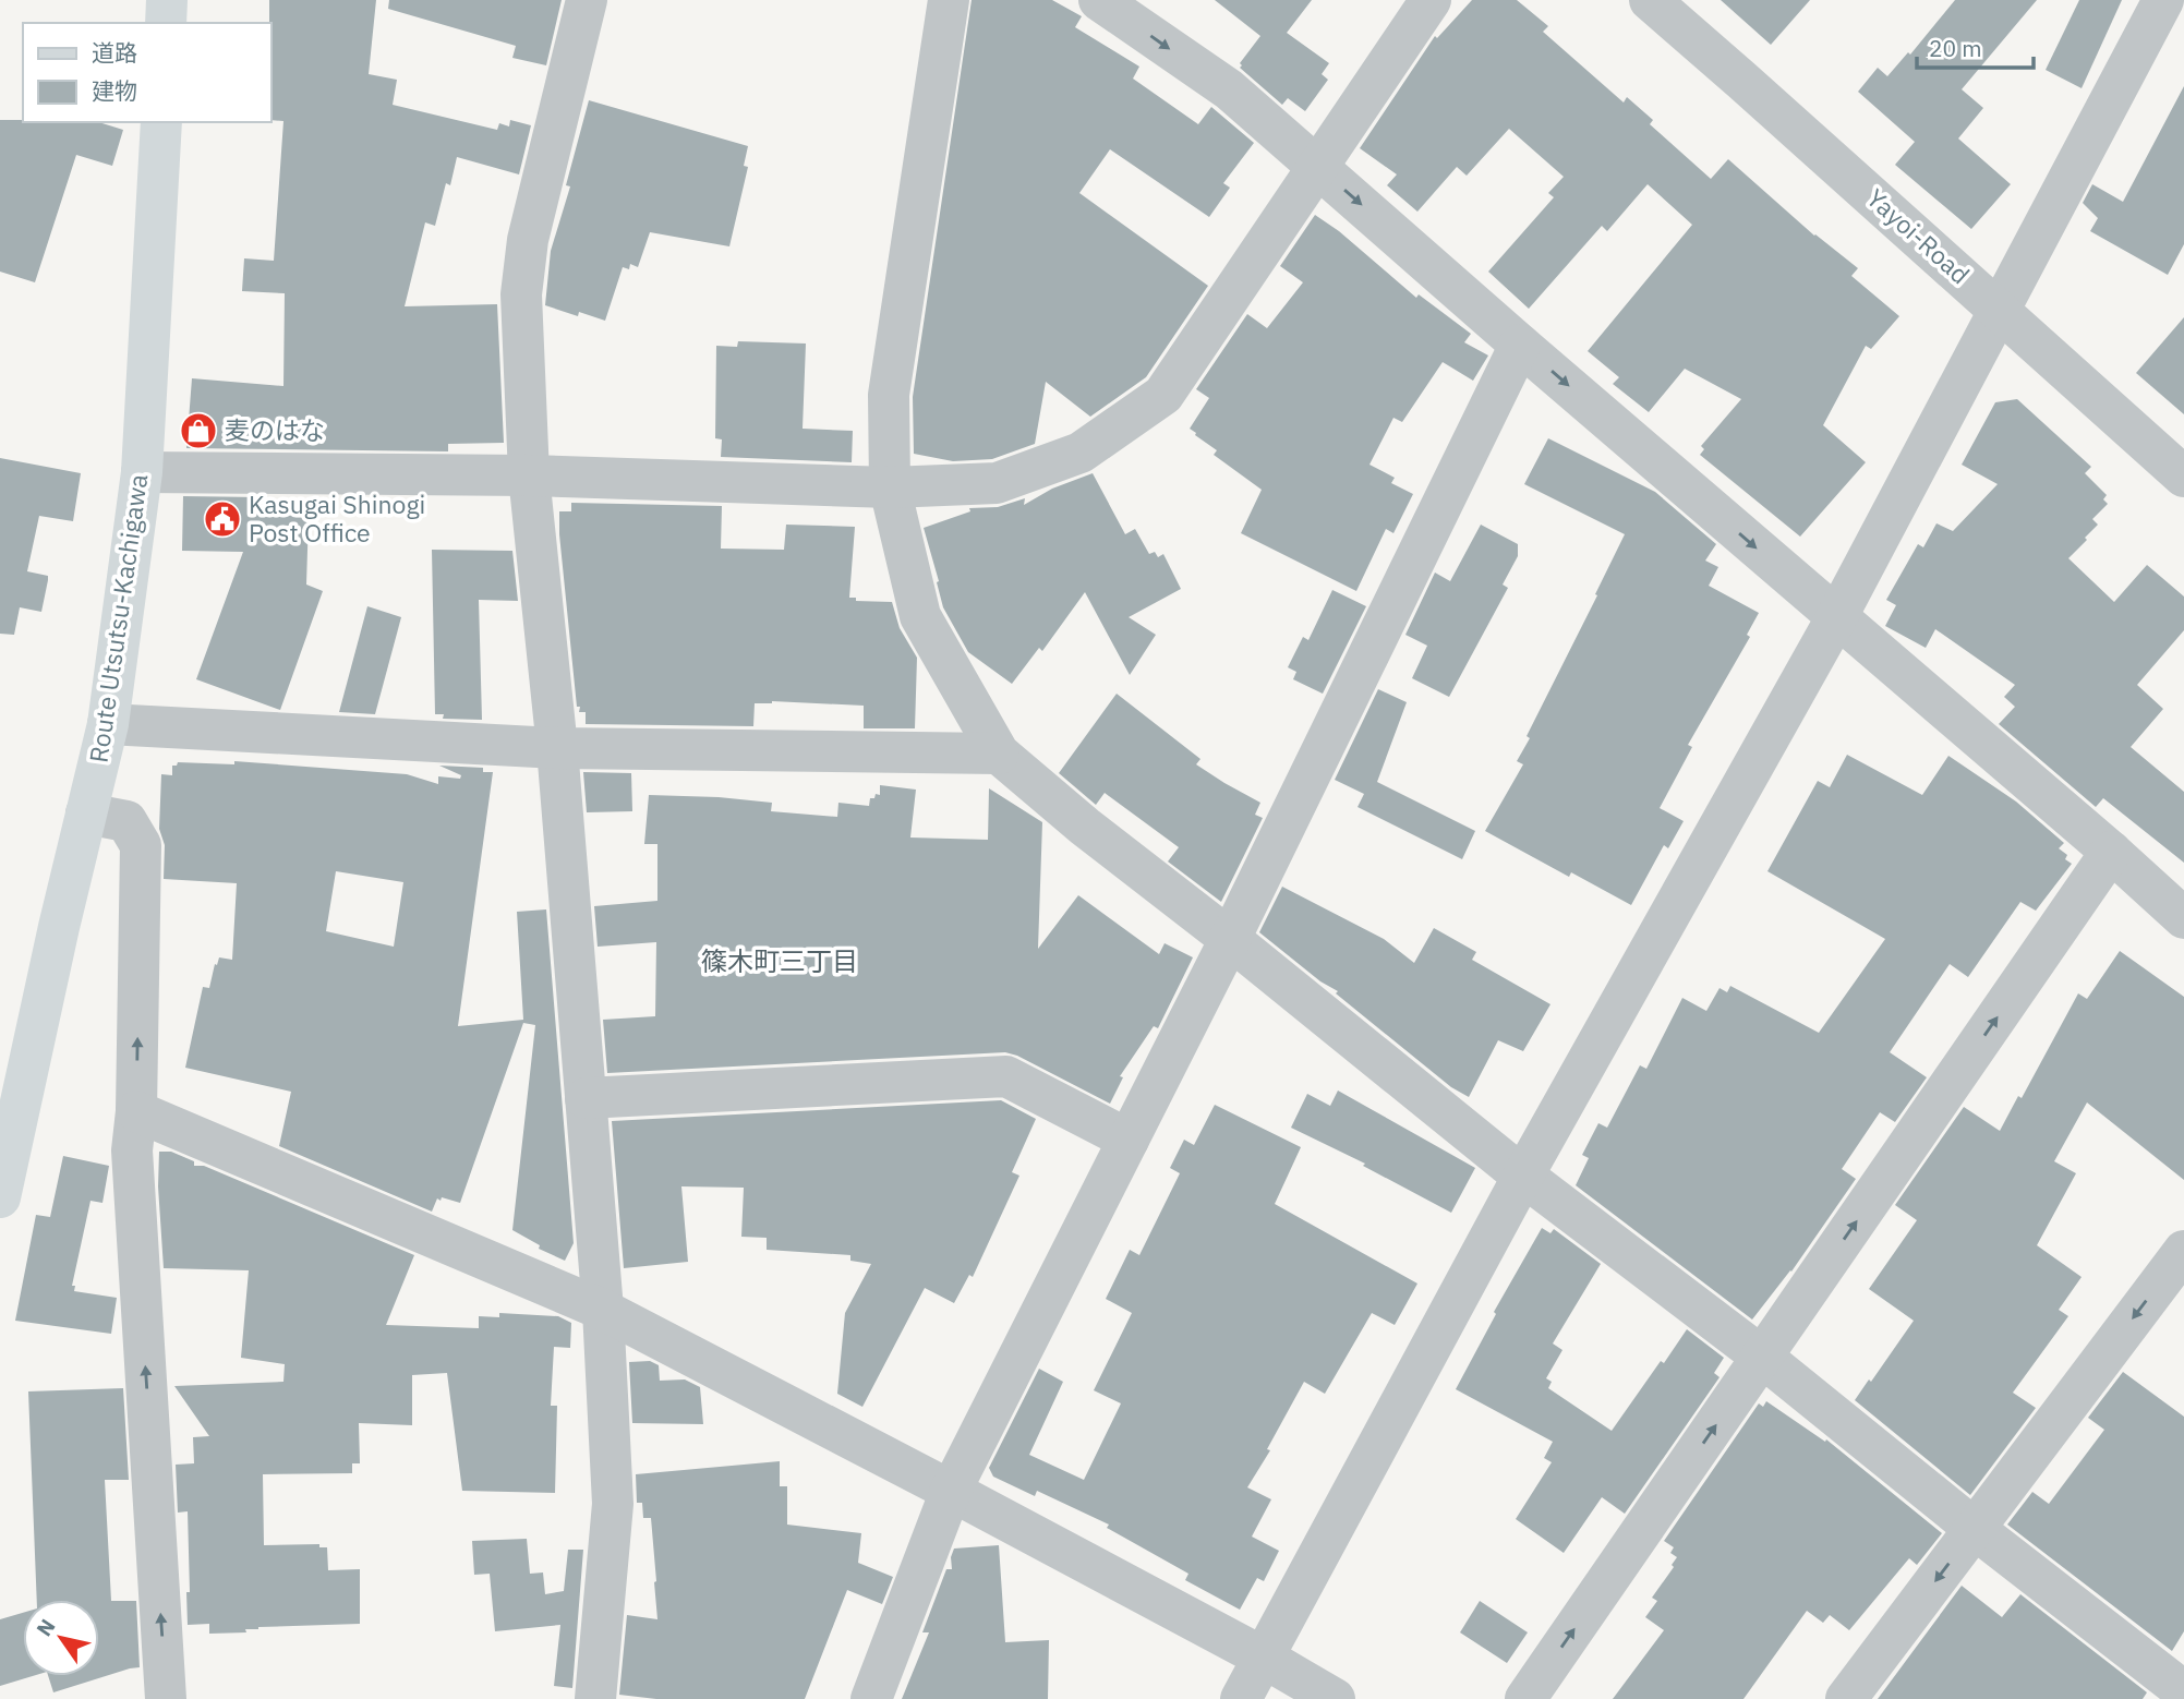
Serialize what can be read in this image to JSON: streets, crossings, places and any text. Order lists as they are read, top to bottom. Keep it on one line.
{"streets":{"main road":["Route Utsutsu-Kachigawa"],"street":["Yayoi-Road"]},"districts":["篠木町三丁目"],"places":{"shop":["麦のはな"],"public building":["Kasugai Shinogi Post Office"]},"legend":["道路","建物"],"scale_bar":"20 m","north":"top left"}
